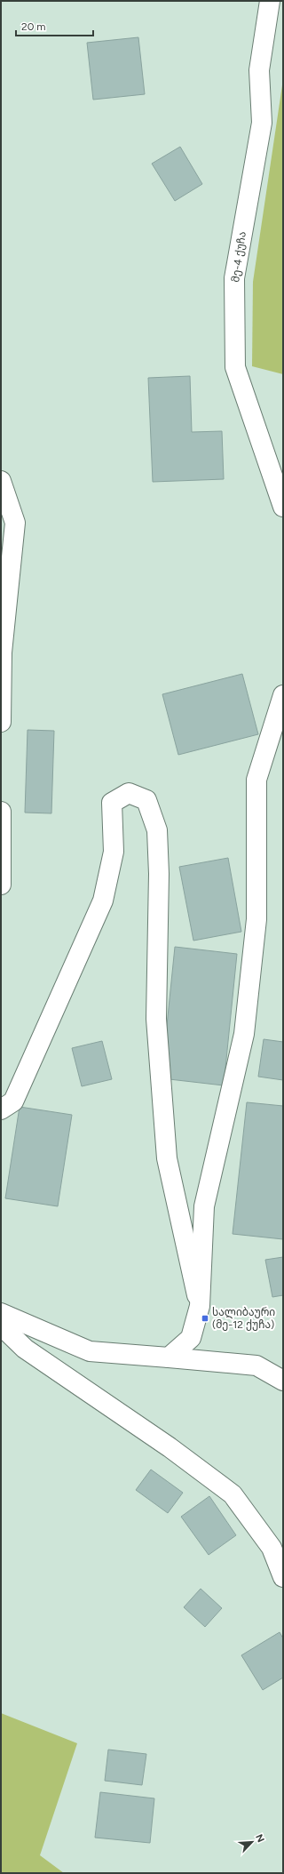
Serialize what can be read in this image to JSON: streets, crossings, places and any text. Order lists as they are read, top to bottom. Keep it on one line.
{"streets":{"street":["მე-4 ქუჩა"]},"places":{"transit":["სალიბაური (მე-12 ქუჩა)"]},"scale_bar":"20 m","north":"top right"}
